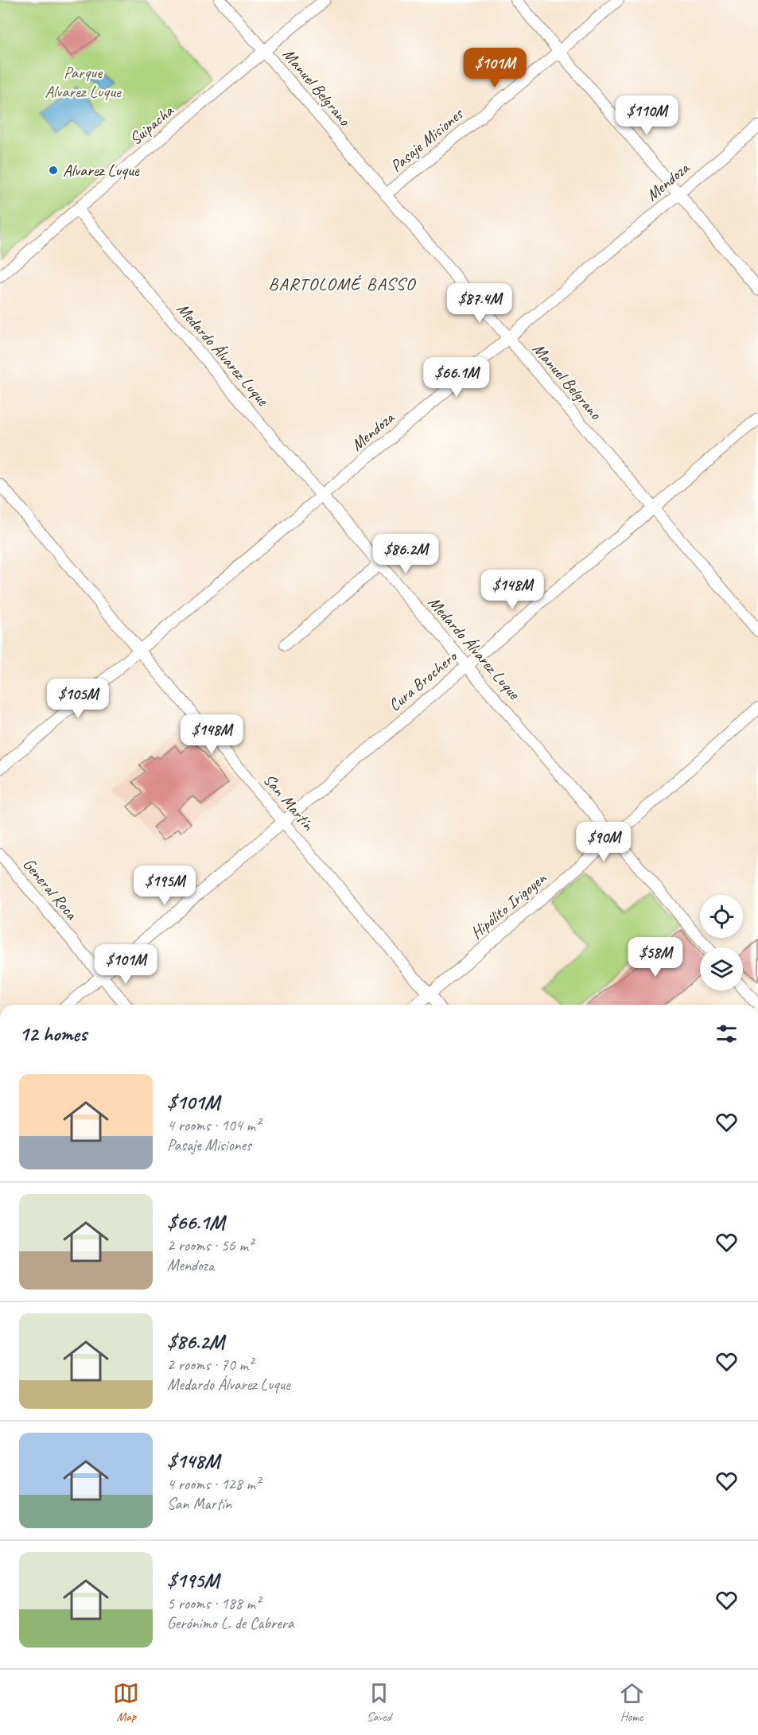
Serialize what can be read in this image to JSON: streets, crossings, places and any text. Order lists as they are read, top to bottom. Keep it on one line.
{"streets":{"street":["Manuel Belgrano","Suipacha","Pasaje Misiones","Mendoza","Medardo Álvarez Luque","Cura Brochero","San Martín","General Roca","Hipólito Irigoyen"]},"crossings":[["Manuel Belgrano","Suipacha"],["Manuel Belgrano","Pasaje Misiones"],["Manuel Belgrano","Mendoza"],["Manuel Belgrano","Cura Brochero"],["Suipacha","Medardo Álvarez Luque"],["Mendoza","Medardo Álvarez Luque"],["Mendoza","San Martín"],["Medardo Álvarez Luque","Cura Brochero"],["Medardo Álvarez Luque","Hipólito Irigoyen"],["Cura Brochero","San Martín"],["Cura Brochero","General Roca"],["San Martín","Hipólito Irigoyen"]],"districts":["BARTOLOMÉ BASSO"],"parks":["Parque Alvarez Luque"],"places":["Alvarez Luque"],"page":{"price":["$101M","$110M","$87.4M","$66.1M","$86.2M","$148M","$105M","$148M","$90M","$195M","$58M","$101M"],"heading":"12 homes","list":[{"name":"$101M","note":"4 rooms · 104 m² · Pasaje Misiones"},{"name":"$66.1M","note":"2 rooms · 56 m² · Mendoza"},{"name":"$86.2M","note":"2 rooms · 70 m² · Medardo Álvarez Luque"},{"name":"$148M","note":"4 rooms · 128 m² · San Martín"},{"name":"$195M","note":"5 rooms · 188 m² · Gerónimo L. de Cabrera"}],"tabs":["Map","Saved","Home"]}}
